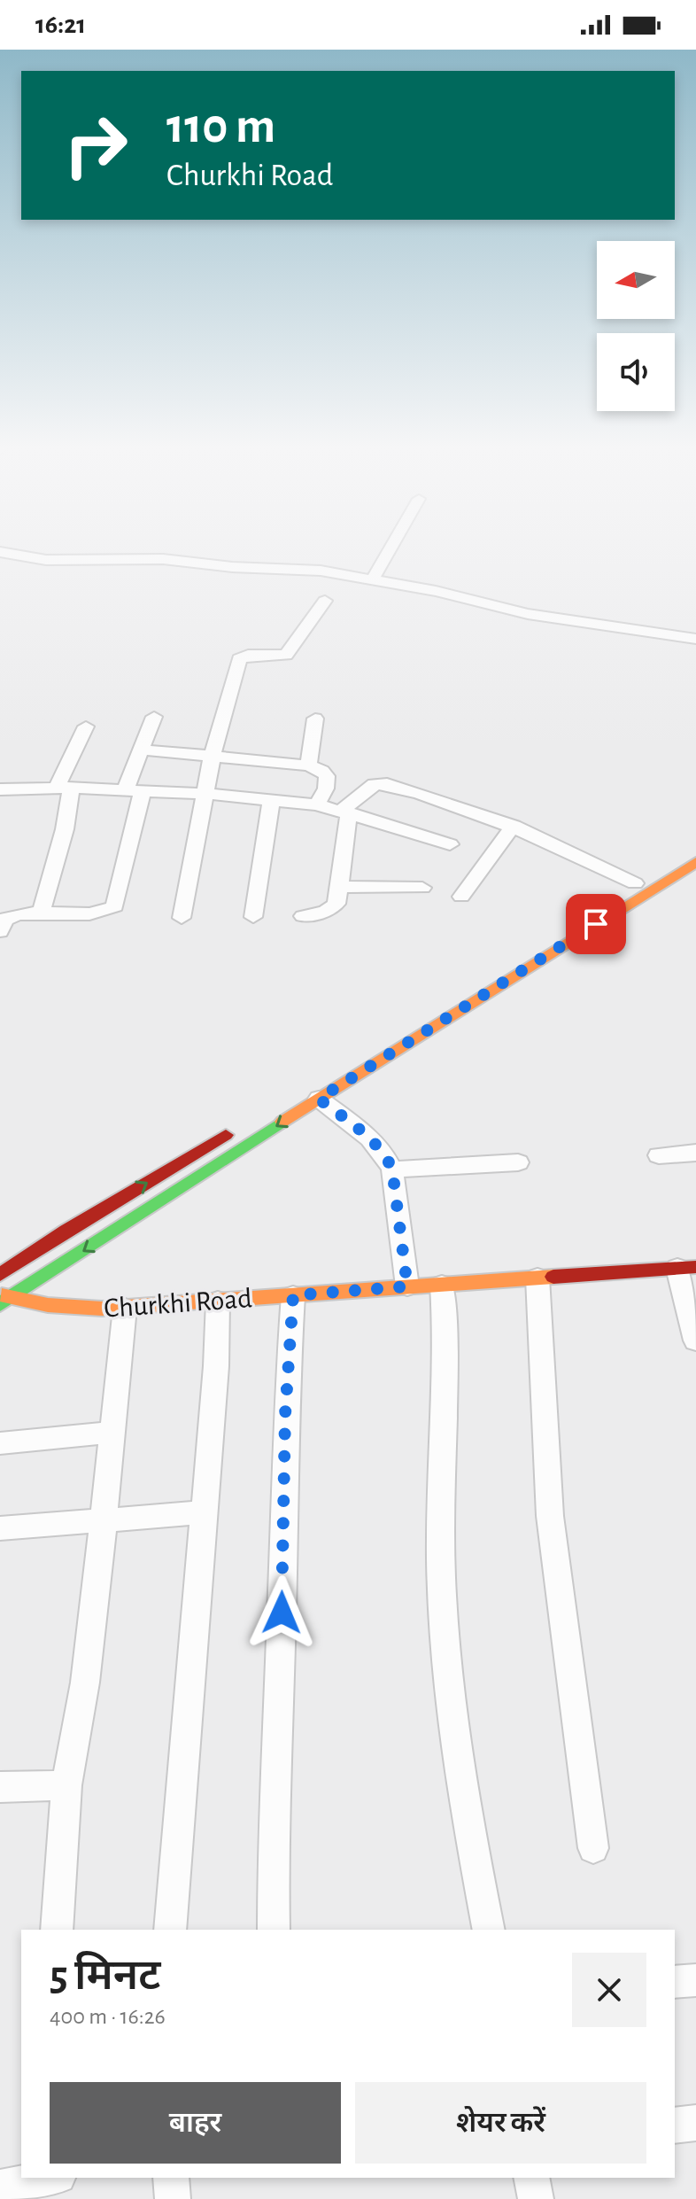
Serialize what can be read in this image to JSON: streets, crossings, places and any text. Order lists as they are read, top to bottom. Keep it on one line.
{"streets":{"street":["Churkhi Road"]},"north":"left","page":{"status":"16:21","turn":["110 m","Churkhi Road"],"heading":["5 मिनट","400 m · 16:26"],"buttons":["बाहर","शेयर करें"]}}
